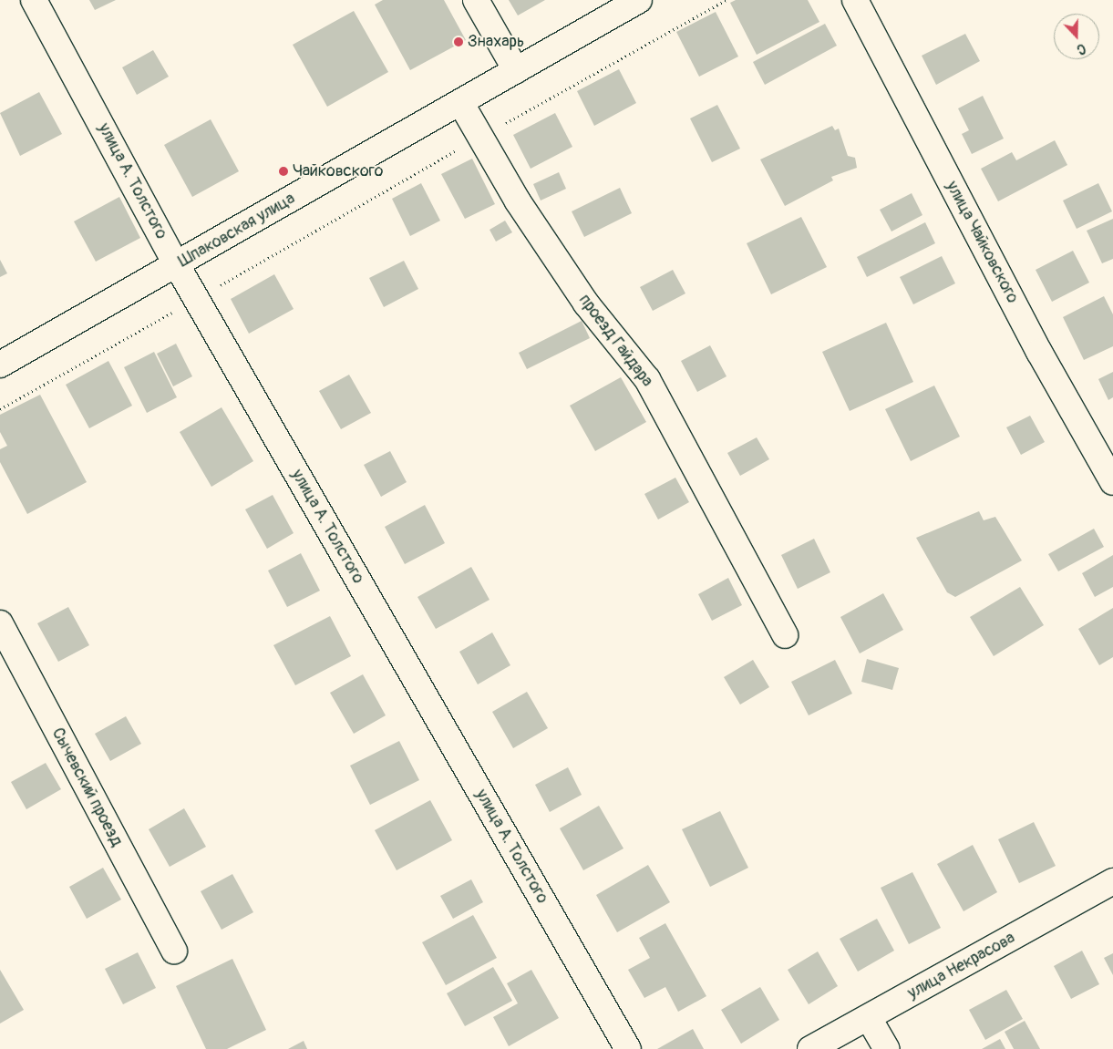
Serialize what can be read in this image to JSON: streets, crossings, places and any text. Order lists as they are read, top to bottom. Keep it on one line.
{"streets":{"street":["улица А. Толстого","Шпаковская улица","улица Чайковского","проезд Гайдара","Сычевский проезд","улица Некрасова"]},"crossings":[["улица А. Толстого","Шпаковская улица"],["Шпаковская улица","проезд Гайдара"]],"places":["Знахарь","Чайковского"],"north":"bottom"}
